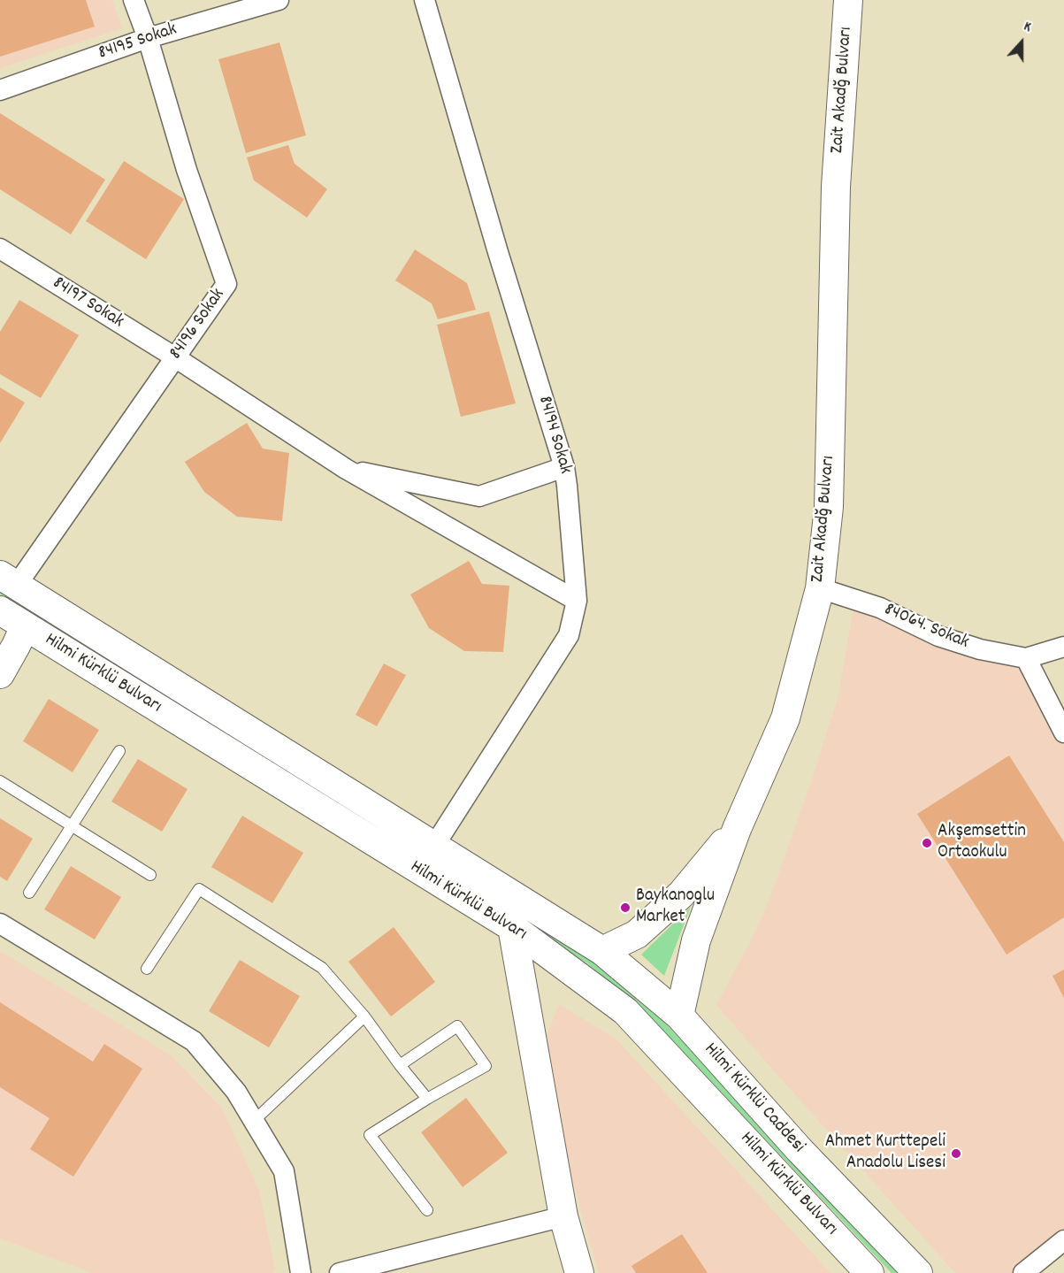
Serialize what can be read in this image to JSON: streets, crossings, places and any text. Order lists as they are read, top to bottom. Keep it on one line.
{"streets":{"main road":["Zait Akadğ Bulvarı","Hilmi Kürklü Bulvarı","Hilmi Kürklü Caddesi"],"street":["84195 Sokak","84197 Sokak","84196 Sokak","84194 Sokak","84064. Sokak"]},"crossings":[["84195 Sokak","84196 Sokak"],["Zait Akadğ Bulvarı","84064. Sokak"],["Zait Akadğ Bulvarı","Hilmi Kürklü Bulvarı"],["Zait Akadğ Bulvarı","Hilmi Kürklü Caddesi"],["84197 Sokak","84196 Sokak"],["84197 Sokak","84194 Sokak"],["84196 Sokak","Hilmi Kürklü Bulvarı"],["84194 Sokak","Hilmi Kürklü Bulvarı"],["Hilmi Kürklü Bulvarı","Hilmi Kürklü Caddesi"]],"places":["Akşemsettin Ortaokulu","Baykanoglu Market","Ahmet Kurttepeli Anadolu Lisesi"],"north":"top"}
